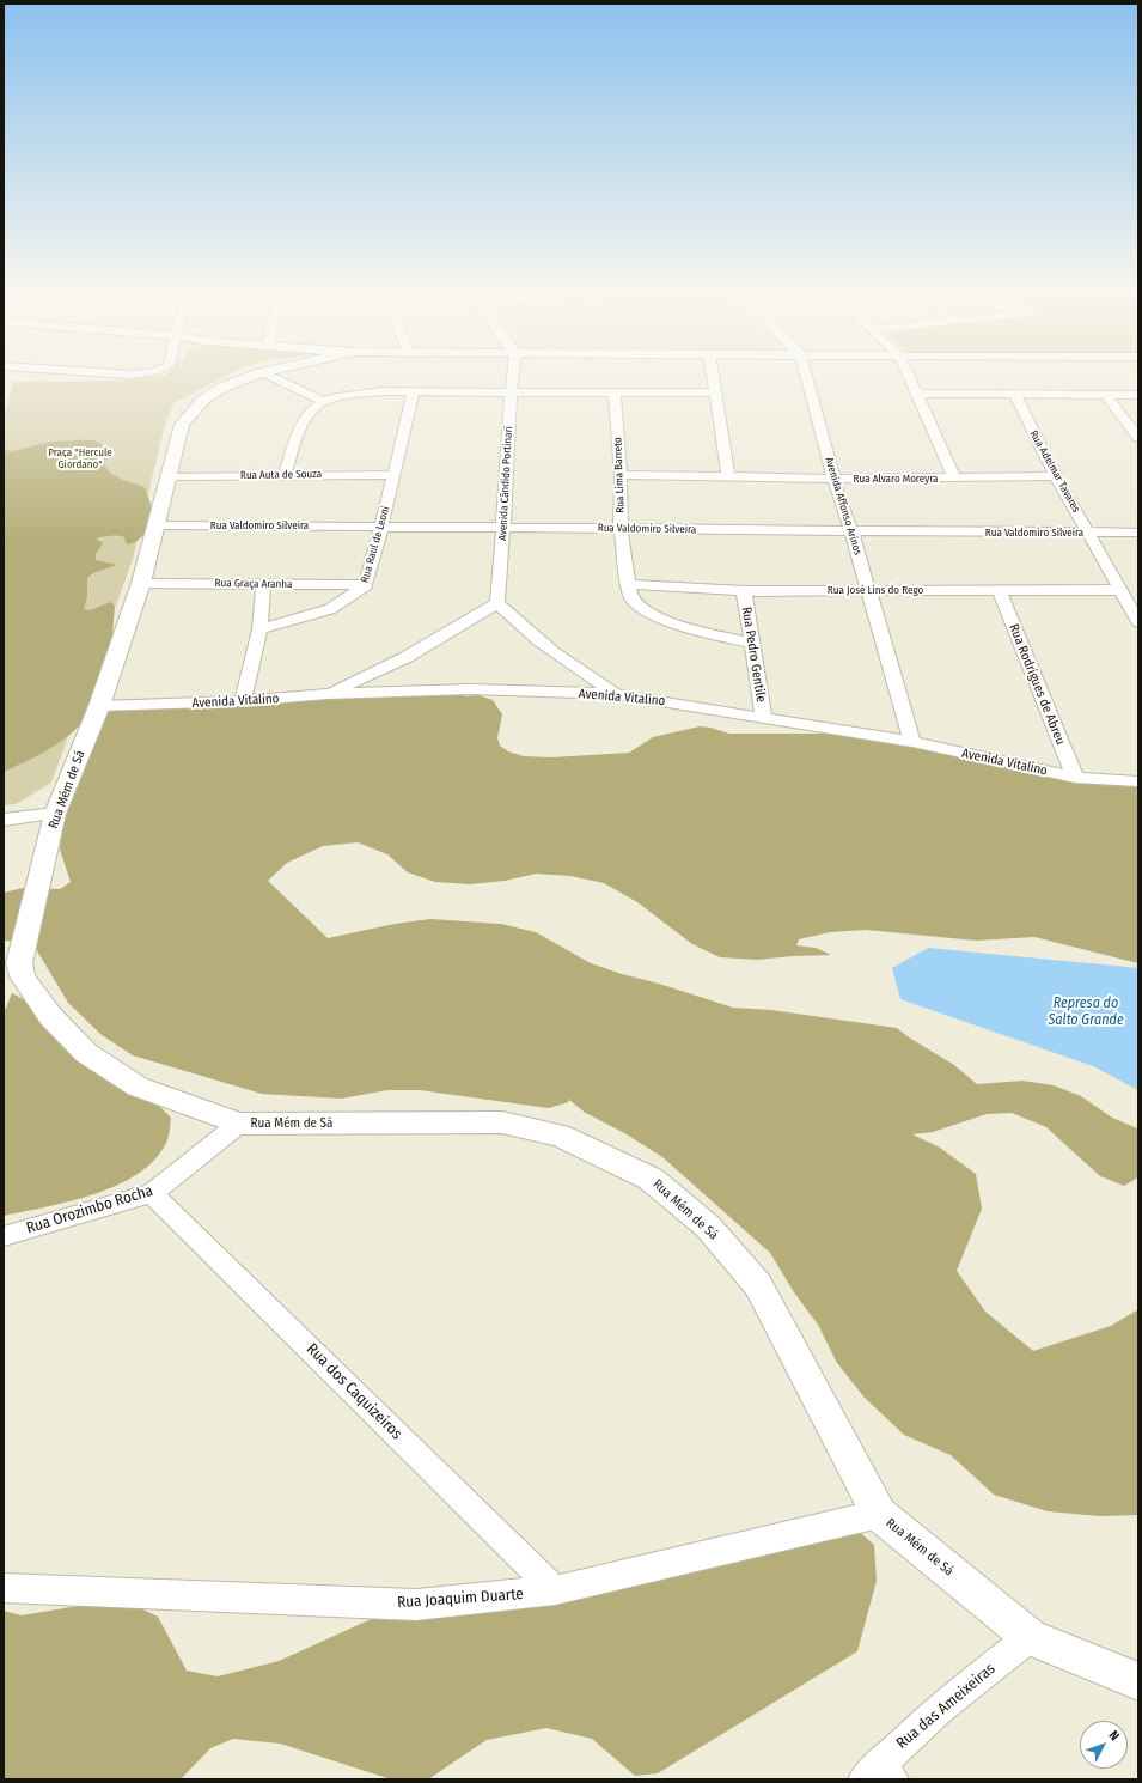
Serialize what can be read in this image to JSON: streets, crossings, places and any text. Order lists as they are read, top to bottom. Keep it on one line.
{"streets":{"street":["Rua Adelmar Tavares","Rua Auta de Souza","Rua Lima Barreto","Rua Alvaro Moreyra","Avenida Cândido Portinari","Avenida Affonso Arinos","Rua Valdomiro Silveira","Rua Raul de Leoni","Rua Graça Aranha","Rua José Lins do Rego","Rua Pedro Gentile","Rua Rodrigues de Abreu","Avenida Vitalino","Rua Mém de Sá","Rua Orozimbo Rocha","Rua dos Caquizeiros","Rua Joaquim Duarte","Rua das Ameixeiras"]},"crossings":[["Rua Adelmar Tavares","Rua Alvaro Moreyra"],["Rua Adelmar Tavares","Rua Valdomiro Silveira"],["Rua Adelmar Tavares","Rua José Lins do Rego"],["Rua Auta de Souza","Rua Raul de Leoni"],["Rua Auta de Souza","Rua Mém de Sá"],["Rua Lima Barreto","Rua Alvaro Moreyra"],["Rua Lima Barreto","Rua Valdomiro Silveira"],["Rua Lima Barreto","Rua José Lins do Rego"],["Rua Lima Barreto","Rua Pedro Gentile"],["Rua Alvaro Moreyra","Avenida Affonso Arinos"],["Avenida Cândido Portinari","Rua Valdomiro Silveira"],["Avenida Affonso Arinos","Rua Valdomiro Silveira"],["Avenida Affonso Arinos","Rua José Lins do Rego"],["Avenida Affonso Arinos","Avenida Vitalino"],["Rua Valdomiro Silveira","Rua Raul de Leoni"],["Rua Valdomiro Silveira","Rua Mém de Sá"],["Rua Raul de Leoni","Rua Graça Aranha"],["Rua Graça Aranha","Rua Mém de Sá"],["Rua José Lins do Rego","Rua Pedro Gentile"],["Rua José Lins do Rego","Rua Rodrigues de Abreu"],["Rua Pedro Gentile","Avenida Vitalino"],["Rua Rodrigues de Abreu","Avenida Vitalino"],["Avenida Vitalino","Rua Mém de Sá"],["Rua Mém de Sá","Rua Orozimbo Rocha"],["Rua Mém de Sá","Rua Joaquim Duarte"],["Rua Mém de Sá","Rua das Ameixeiras"],["Rua Orozimbo Rocha","Rua dos Caquizeiros"],["Rua dos Caquizeiros","Rua Joaquim Duarte"]],"water":["Represa do Salto Grande"],"parks":["Praça \"Hercule Giordano\""],"north":"top right"}
